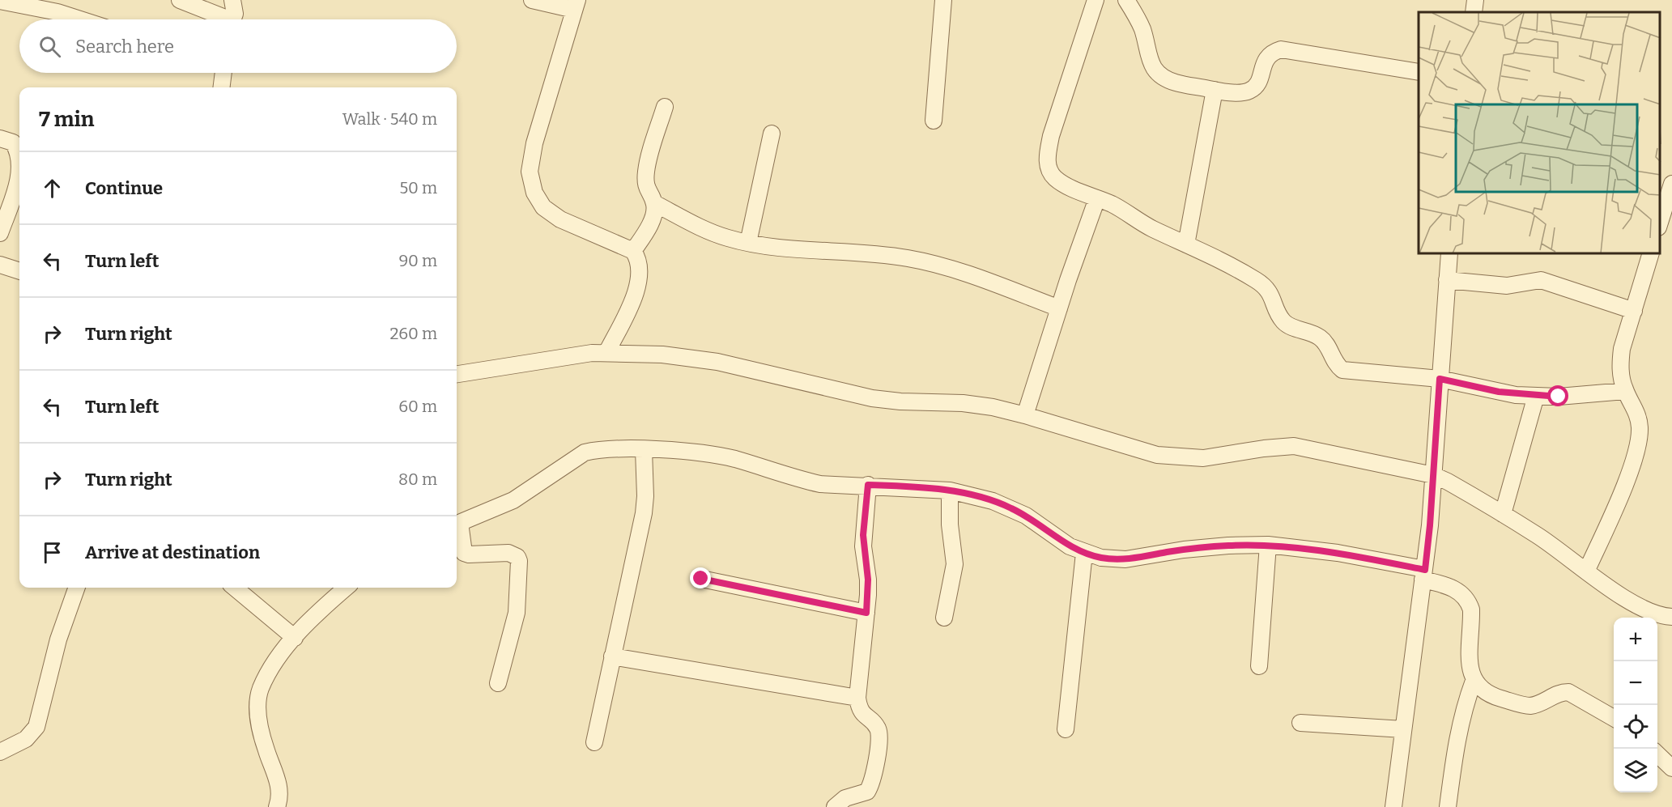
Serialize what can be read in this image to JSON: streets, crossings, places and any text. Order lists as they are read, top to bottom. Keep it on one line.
{"page":{"search":"Search here","heading":["7 min","Walk · 540 m"],"list":[["Continue","50 m"],["Turn left","90 m"],["Turn right","260 m"],["Turn left","60 m"],["Turn right","80 m"],"Arrive at destination"],"map_buttons":["+","−"]}}
